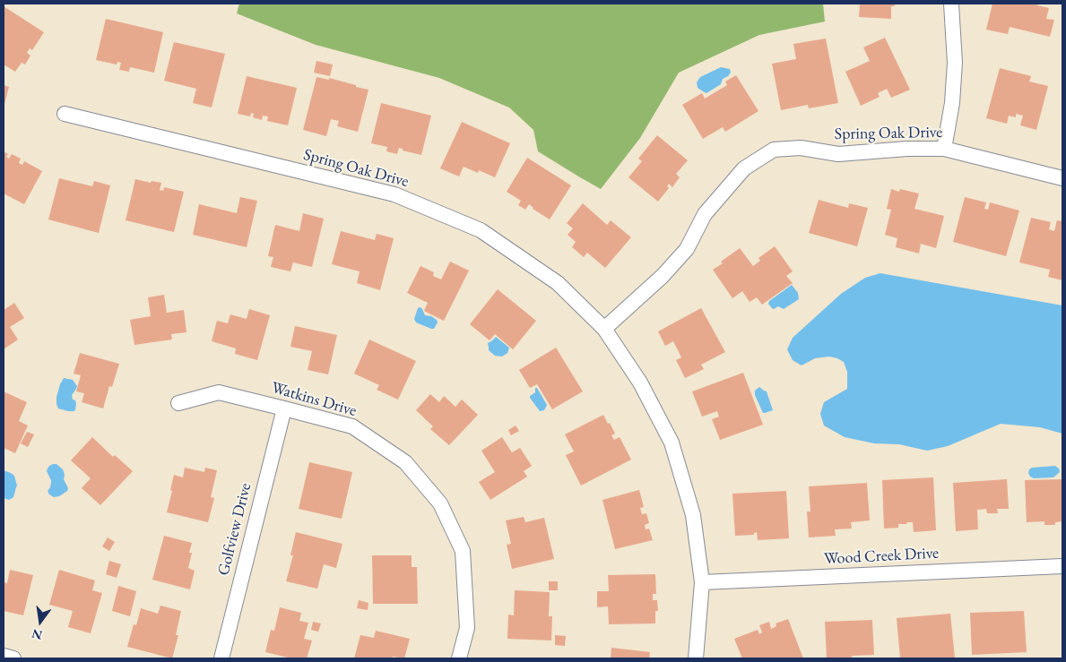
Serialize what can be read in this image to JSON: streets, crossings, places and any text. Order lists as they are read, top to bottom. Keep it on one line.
{"streets":{"street":["Spring Oak Drive","Watkins Drive","Golfview Drive","Wood Creek Drive"]},"crossings":[["Spring Oak Drive","Wood Creek Drive"],["Watkins Drive","Golfview Drive"]],"north":"bottom"}
